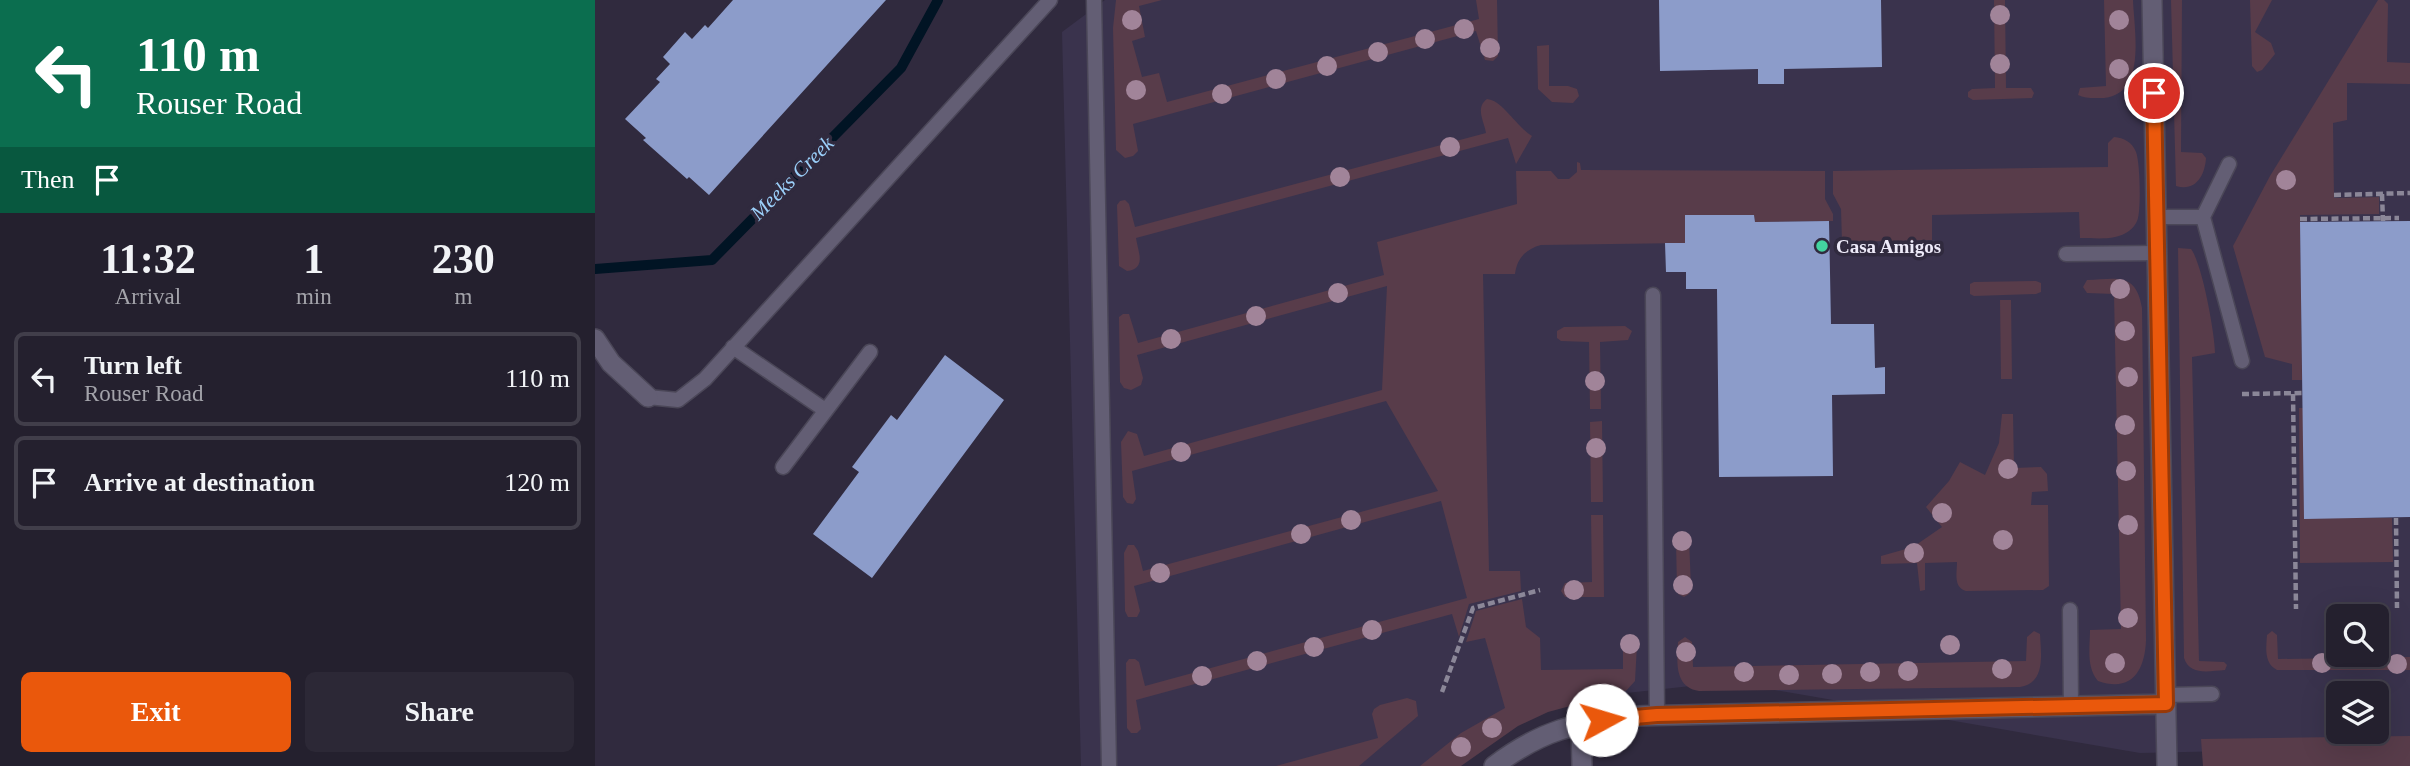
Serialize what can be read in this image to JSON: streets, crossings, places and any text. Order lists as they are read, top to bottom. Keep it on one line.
{"water":["Meeks Creek"],"places":["Casa Amigos"],"page":{"turn":["110 m","Rouser Road"],"then":"Then","eta":["11:32","Arrival","1","min","230","m"],"list":[{"name":"Turn left","note":"Rouser Road","value":"110 m"},{"name":"Arrive at destination","value":"120 m"}],"buttons":["Exit","Share"]}}
